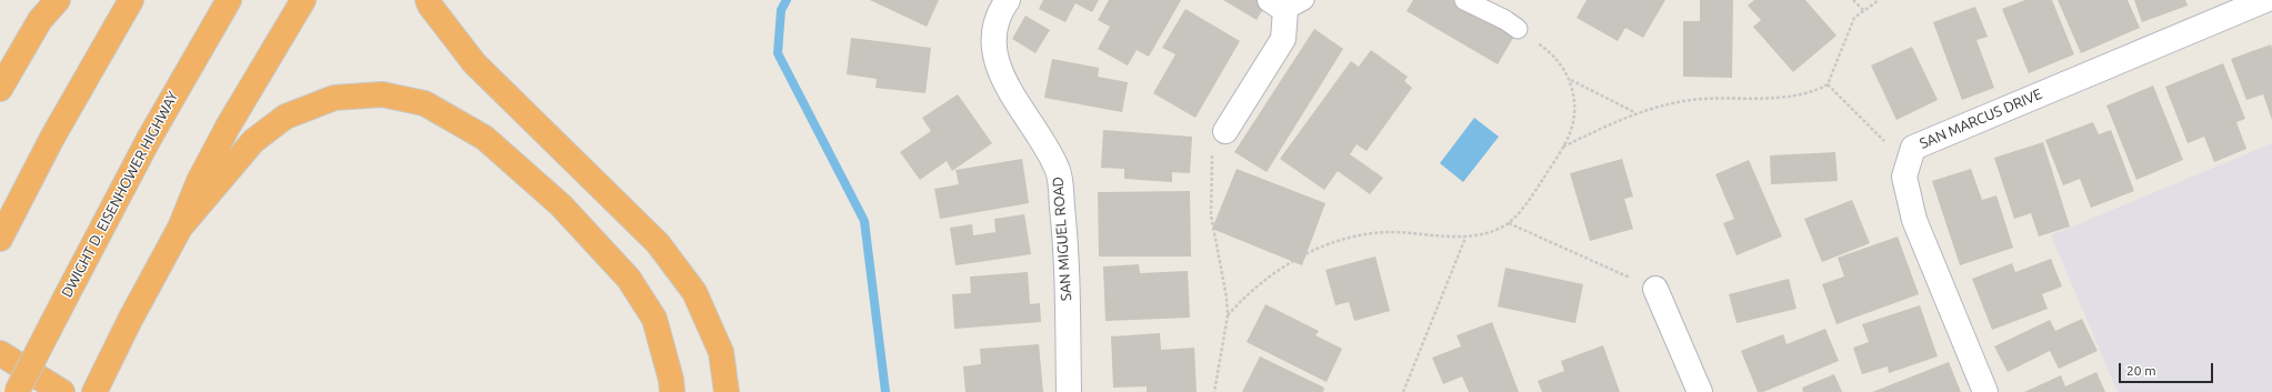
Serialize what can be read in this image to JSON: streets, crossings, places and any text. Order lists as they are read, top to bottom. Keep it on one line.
{"streets":{"highway":["DWIGHT D. EISENHOWER HIGHWAY"],"street":["SAN MARCUS DRIVE","SAN MIGUEL ROAD"]},"scale_bar":"20 m"}
